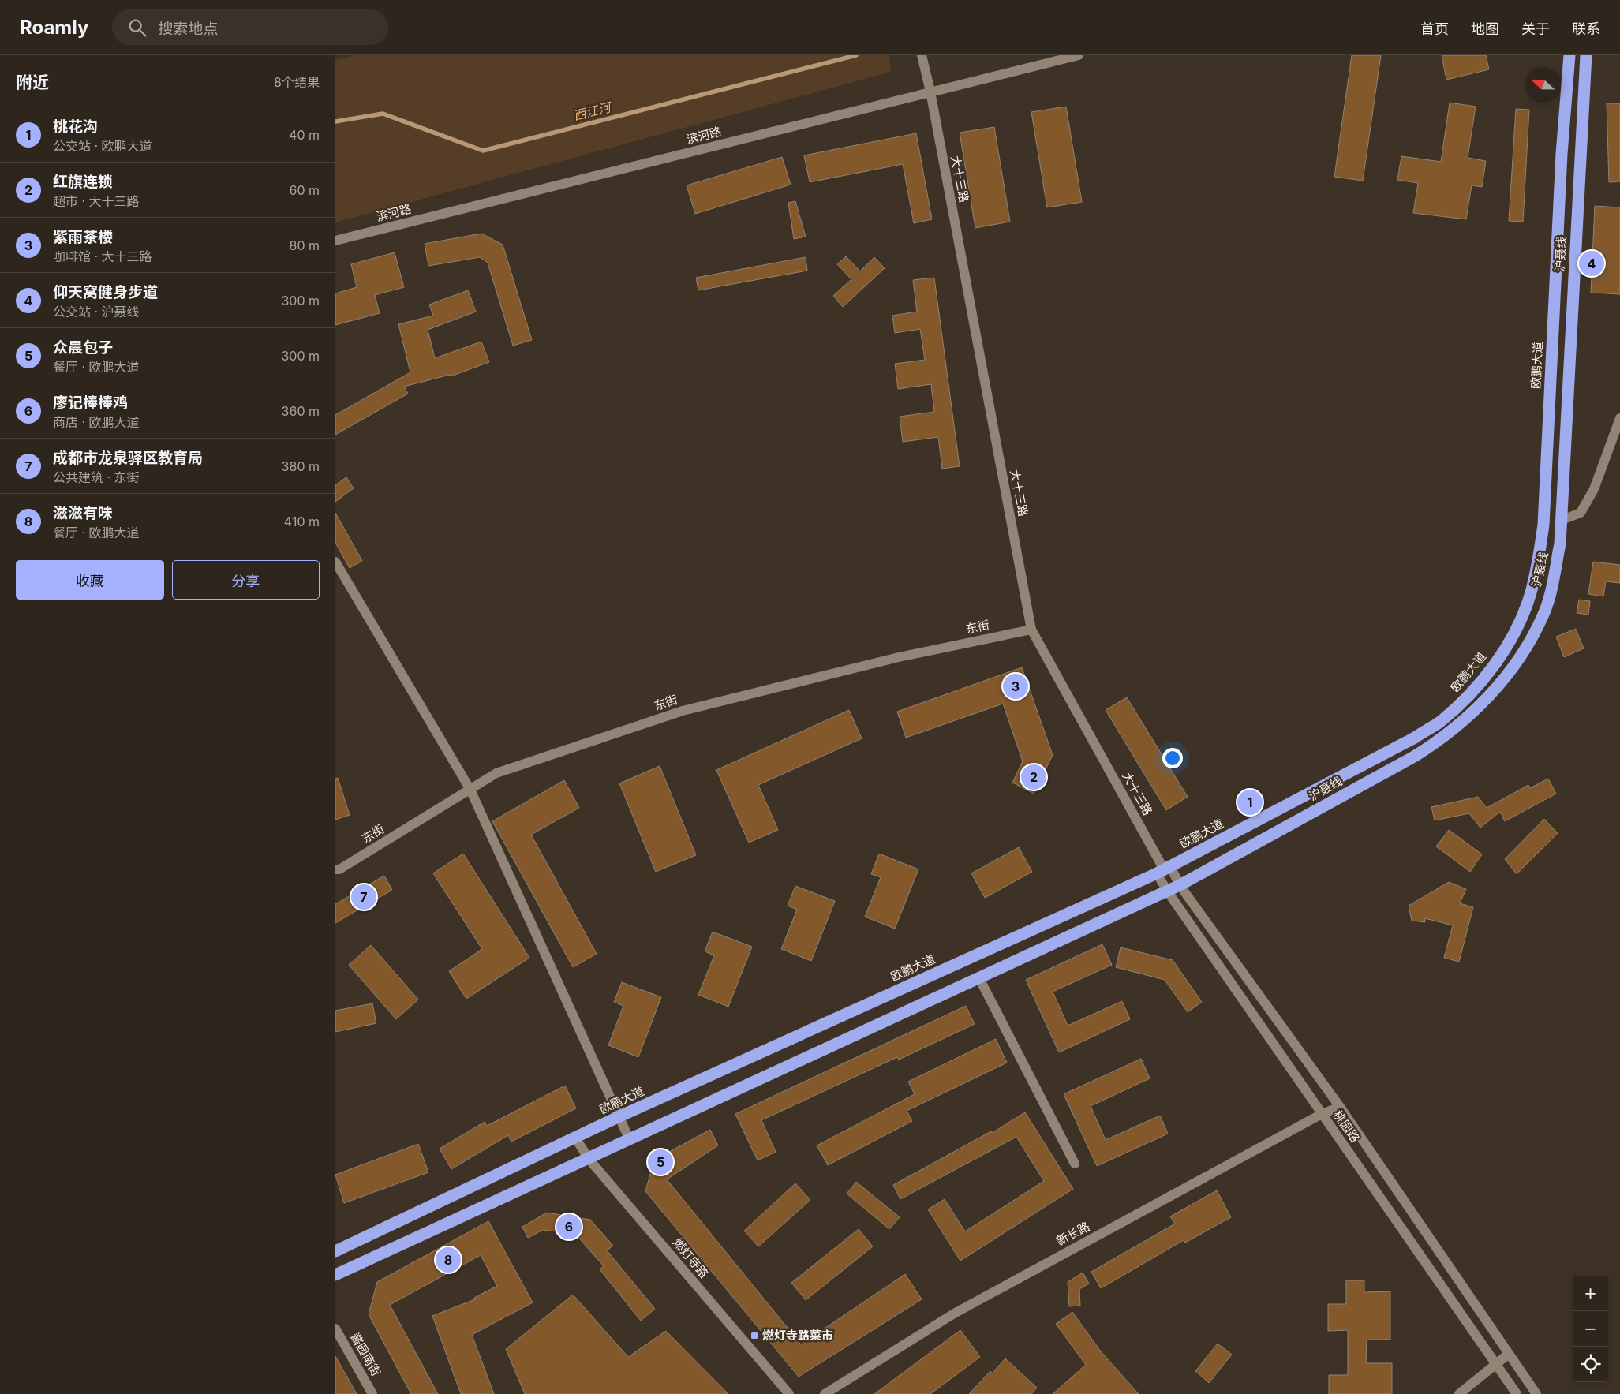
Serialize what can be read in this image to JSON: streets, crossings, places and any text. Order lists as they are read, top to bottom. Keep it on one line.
{"streets":{"highway":["沪聂线","欧鹏大道"],"street":["滨河路","大十三路","东街","桃园路","新长路","燃灯寺路","酱园南街"]},"crossings":[["滨河路","大十三路"],["大十三路","欧鹏大道"],["大十三路","东街"],["大十三路","桃园路"],["沪聂线","桃园路"],["欧鹏大道","桃园路"],["欧鹏大道","燃灯寺路"],["桃园路","新长路"]],"water":["西江河"],"places":{"transit":["燃灯寺路菜市"]},"north":"left","page":{"header":"Roamly","search":"搜索地点","nav":["首页","地图","关于","联系"],"heading":["附近","8个结果"],"list":[{"mark":"1","name":"桃花沟","note":"公交站 · 欧鹏大道","value":"40 m"},{"mark":"2","name":"红旗连锁","note":"超市 · 大十三路","value":"60 m"},{"mark":"3","name":"紫雨茶楼","note":"咖啡馆 · 大十三路","value":"80 m"},{"mark":"4","name":"仰天窝健身步道","note":"公交站 · 沪聂线","value":"300 m"},{"mark":"5","name":"众晨包子","note":"餐厅 · 欧鹏大道","value":"300 m"},{"mark":"6","name":"廖记棒棒鸡","note":"商店 · 欧鹏大道","value":"360 m"},{"mark":"7","name":"成都市龙泉驿区教育局","note":"公共建筑 · 东街","value":"380 m"},{"mark":"8","name":"滋滋有味","note":"餐厅 · 欧鹏大道","value":"410 m"}],"pins":["4","3","2","1","7","5","6","8"],"buttons":["收藏","分享"],"map_buttons":["+","−"]}}
